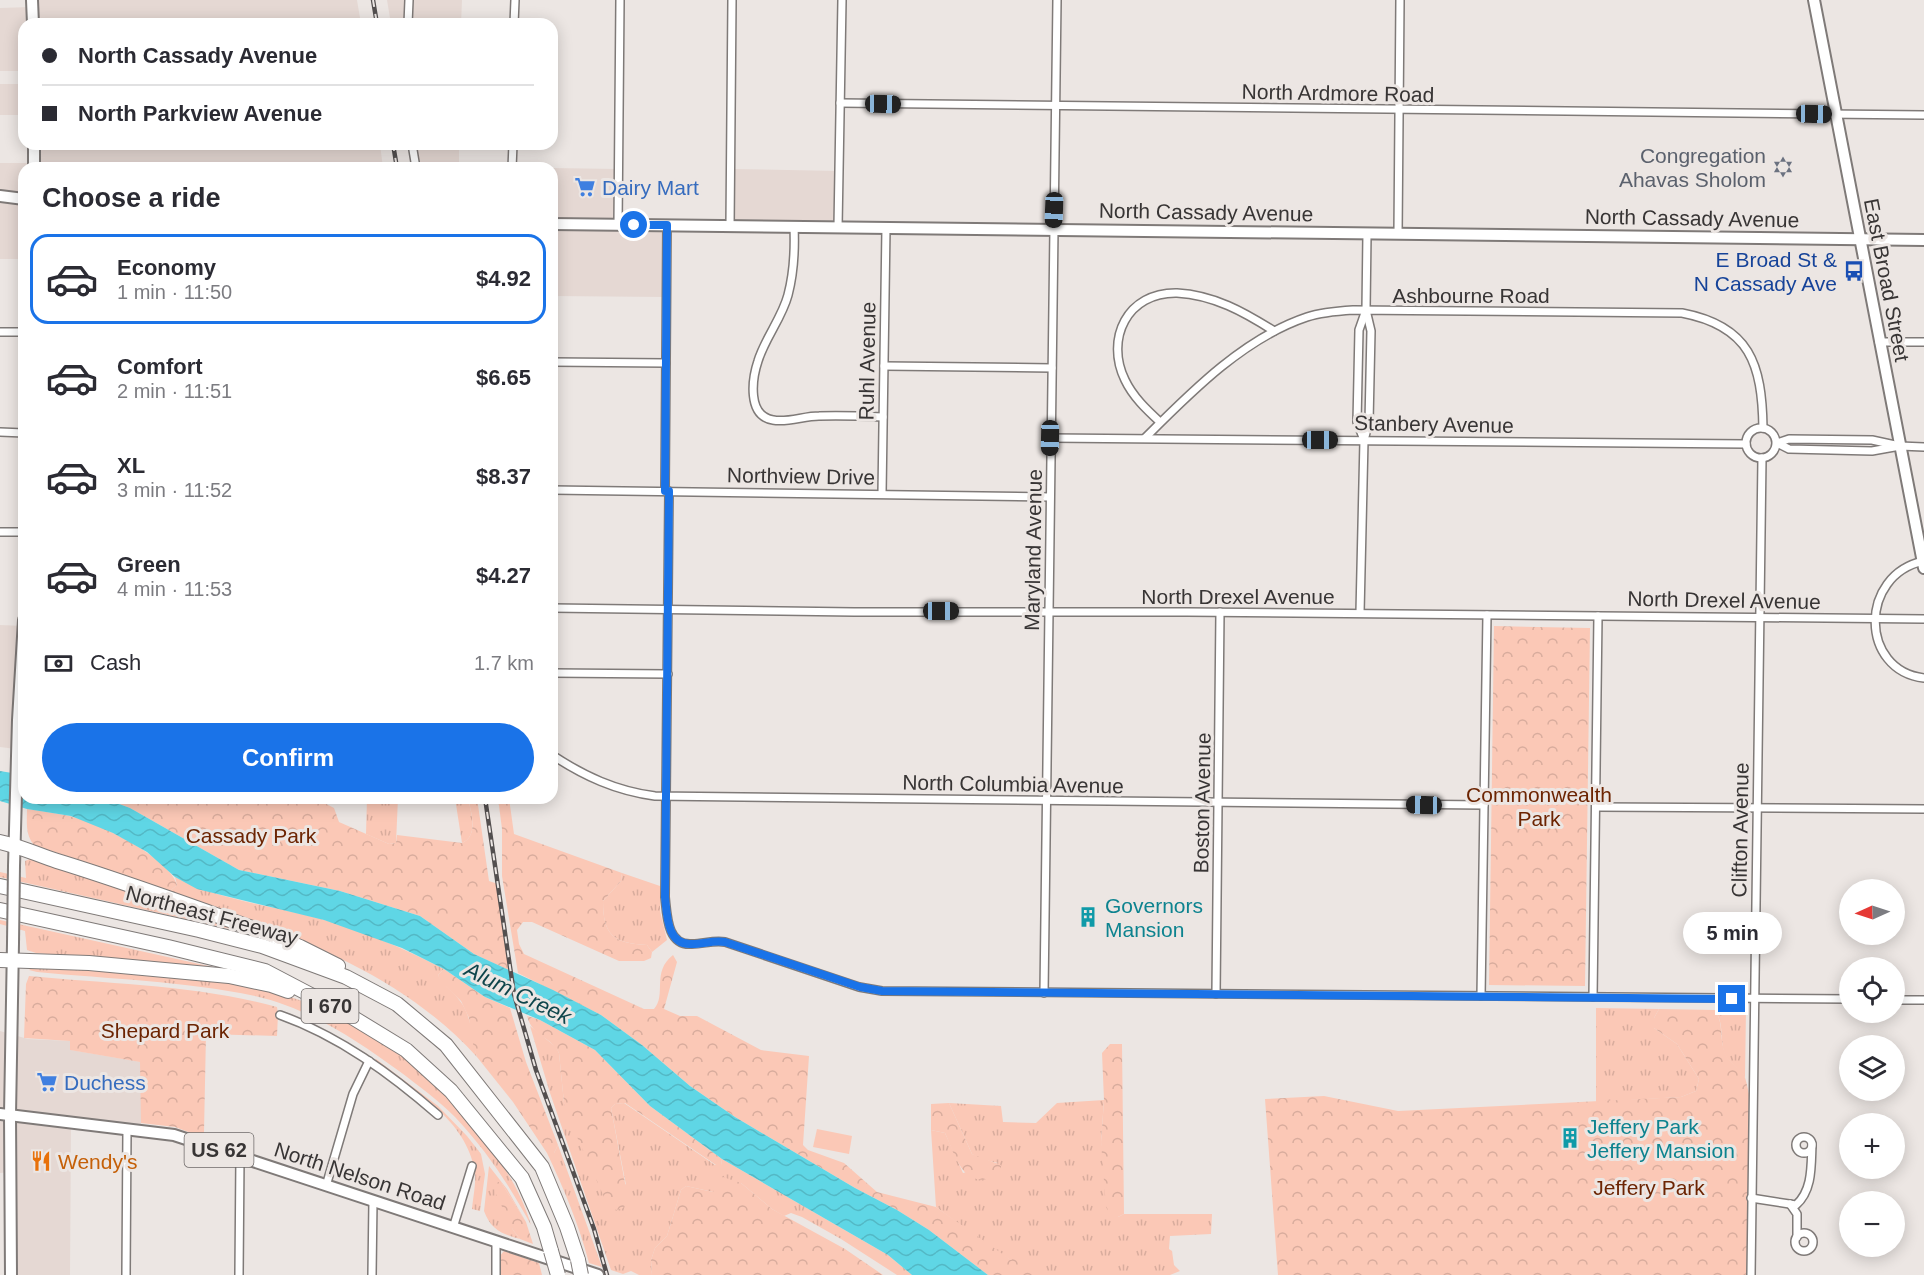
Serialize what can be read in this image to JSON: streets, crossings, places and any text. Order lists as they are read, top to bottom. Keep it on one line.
{"streets":{"highway":["Northeast Freeway","I 670"],"main road":["North Cassady Avenue","East Broad Street","US 62","North Nelson Road"],"street":["North Ardmore Road","Ashbourne Road","Ruhl Avenue","Stanbery Avenue","Northview Drive","Maryland Avenue","North Drexel Avenue","North Columbia Avenue","Boston Avenue","Clifton Avenue"]},"crossings":[["North Ardmore Road","East Broad Street"],["North Ardmore Road","Maryland Avenue"],["North Cassady Avenue","East Broad Street"],["North Cassady Avenue","Ruhl Avenue"],["North Cassady Avenue","Maryland Avenue"],["Ashbourne Road","Stanbery Avenue"],["Ashbourne Road","Clifton Avenue"],["Ruhl Avenue","Northview Drive"],["Stanbery Avenue","Maryland Avenue"],["Stanbery Avenue","Clifton Avenue"],["Northview Drive","Maryland Avenue"],["Maryland Avenue","North Drexel Avenue"],["Maryland Avenue","North Columbia Avenue"],["North Drexel Avenue","Boston Avenue"],["North Drexel Avenue","Clifton Avenue"],["North Columbia Avenue","Boston Avenue"]],"water":["Alum Creek"],"parks":["Commonwealth Park","Cassady Park","Shepard Park","Jeffery Park"],"places":{"synagogue":["Congregation Ahavas Sholom"],"supermarket":["Dairy Mart","Duchess"],"bus stop":["E Broad St & N Cassady Ave"],"building":["Governors Mansion","Jeffery Park Jeffery Mansion"],"restaurant":["Wendy's"]},"north":"left","page":{"banner":["North Cassady Avenue","North Parkview Avenue"],"heading":"Choose a ride","list":[{"name":"Economy","note":"1 min · 11:50","value":"$4.92"},{"name":"Comfort","note":"2 min · 11:51","value":"$6.65"},{"name":"XL","note":"3 min · 11:52","value":"$8.37"},{"name":"Green","note":"4 min · 11:53","value":"$4.27"}],"pay":["Cash","1.7 km"],"buttons":"Confirm","map_buttons":["+","−"],"bubble":"5 min"}}
